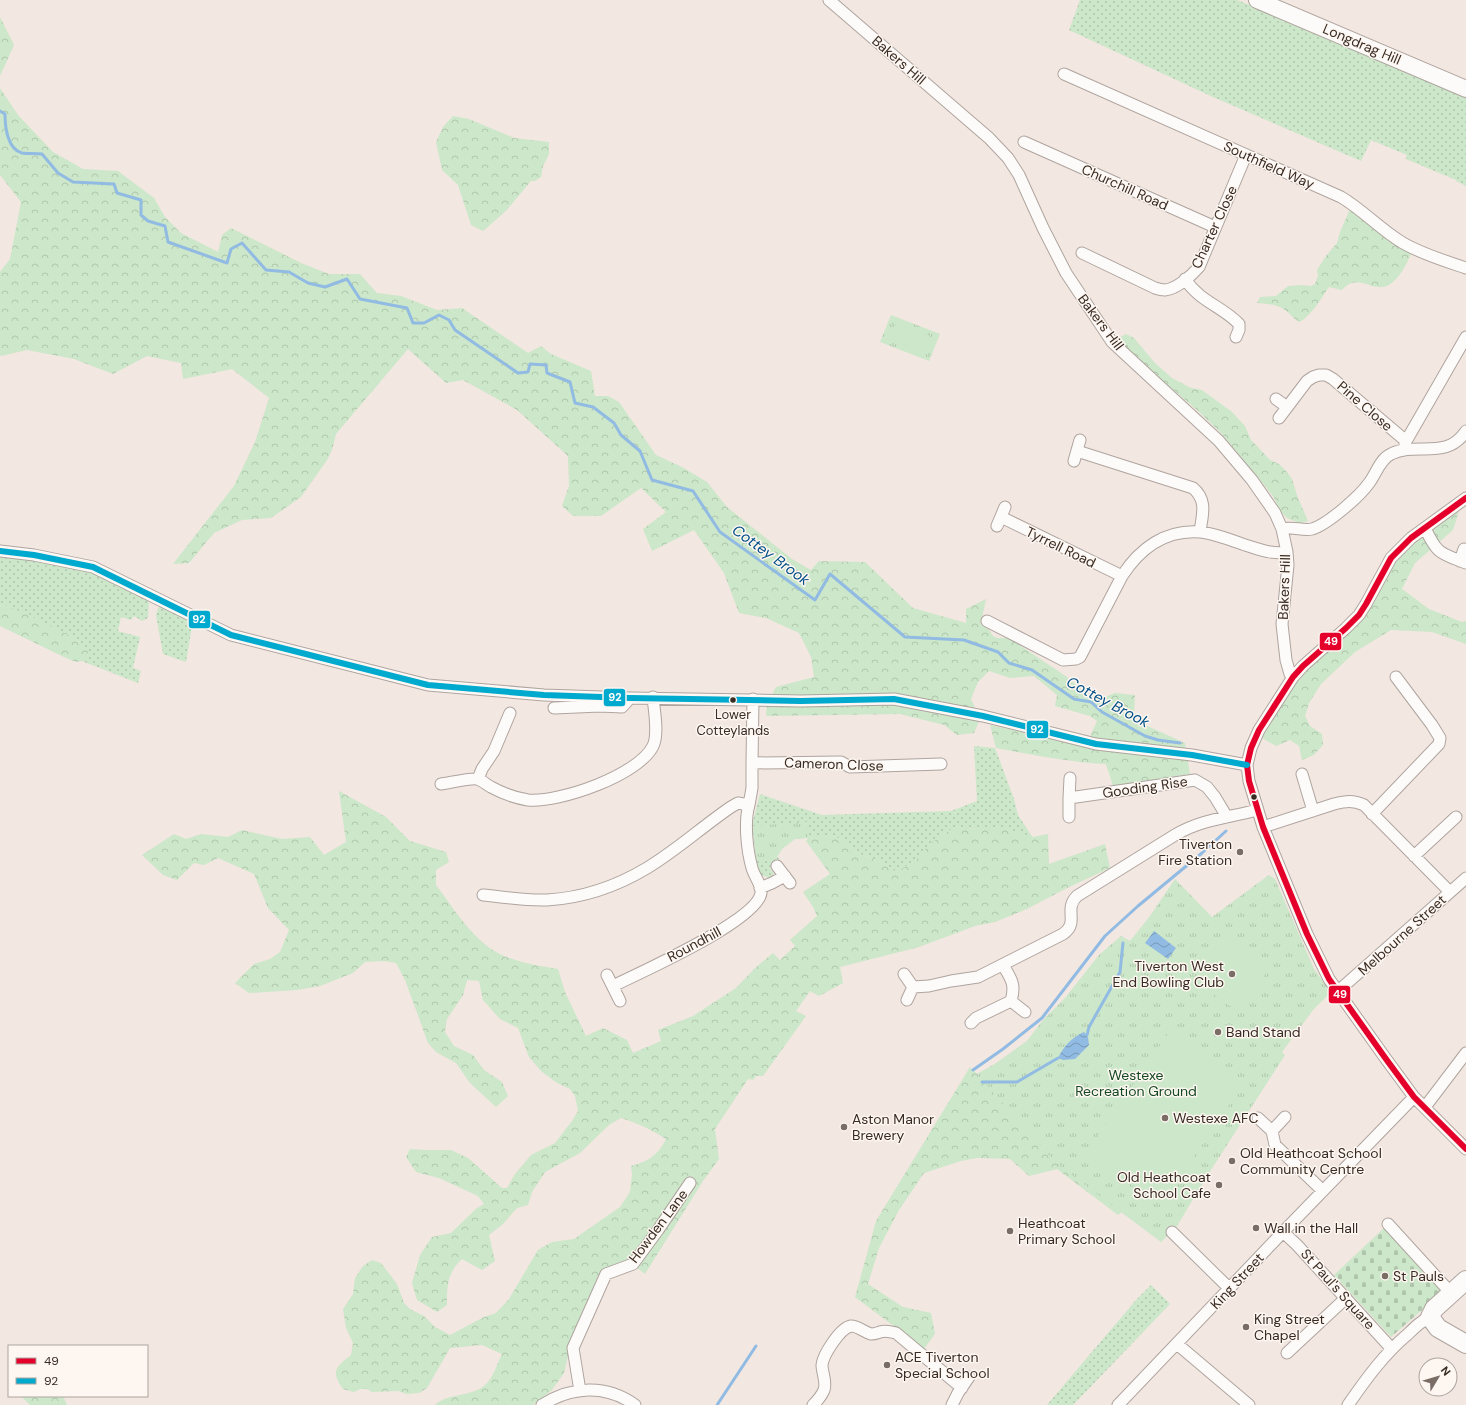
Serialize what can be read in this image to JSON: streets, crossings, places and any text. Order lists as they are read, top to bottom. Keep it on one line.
{"streets":{"main road":["Longdrag Hill"],"street":["Bakers Hill","Southfield Way","Churchill Road","Charter Close","Pine Close","Tyrrell Road","Cameron Close","Gooding Rise","Melbourne Street","Roundhill","Howden Lane","King Street","St Paul's Square"]},"crossings":[["Southfield Way","Charter Close"],["Churchill Road","Charter Close"],["King Street","St Paul's Square"]],"water":["Cottey Brook"],"parks":["Westexe Recreation Ground"],"places":["Lower Cotteylands","Tiverton Fire Station","Tiverton West End Bowling Club","Band Stand","Westexe AFC","Aston Manor Brewery","Old Heathcoat School Community Centre","Old Heathcoat School Cafe","Wall in the Hall","Heathcoat Primary School","St Pauls","King Street Chapel","ACE Tiverton Special School"],"lines":["transit line 49","transit line 92"],"legend":["49","92"],"north":"top right"}
